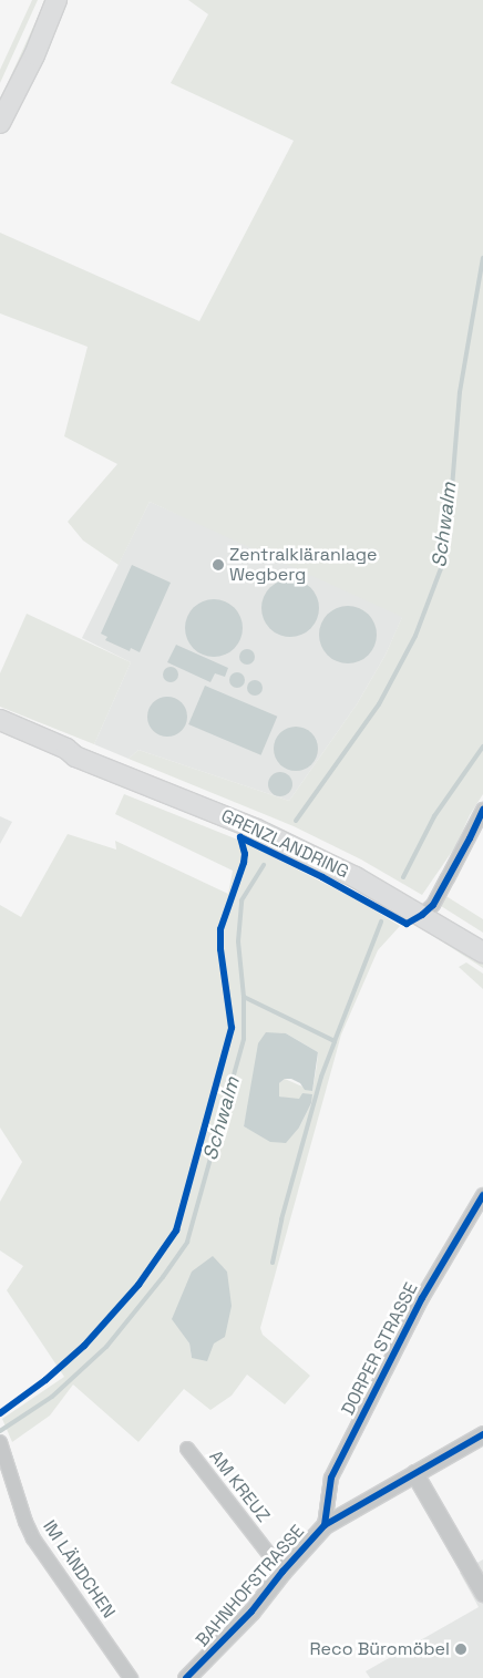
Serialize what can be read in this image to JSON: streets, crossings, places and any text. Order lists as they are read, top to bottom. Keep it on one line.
{"streets":{"main road":["GRENZLANDRING"],"street":["DORPER STRASSE","AM KREUZ","IM LÄNDCHEN","BAHNHOFSTRASSE"]},"crossings":[["DORPER STRASSE","BAHNHOFSTRASSE"],["AM KREUZ","BAHNHOFSTRASSE"]],"water":["Schwalm"],"places":["Zentralkläranlage Wegberg","Reco Büromöbel"]}
